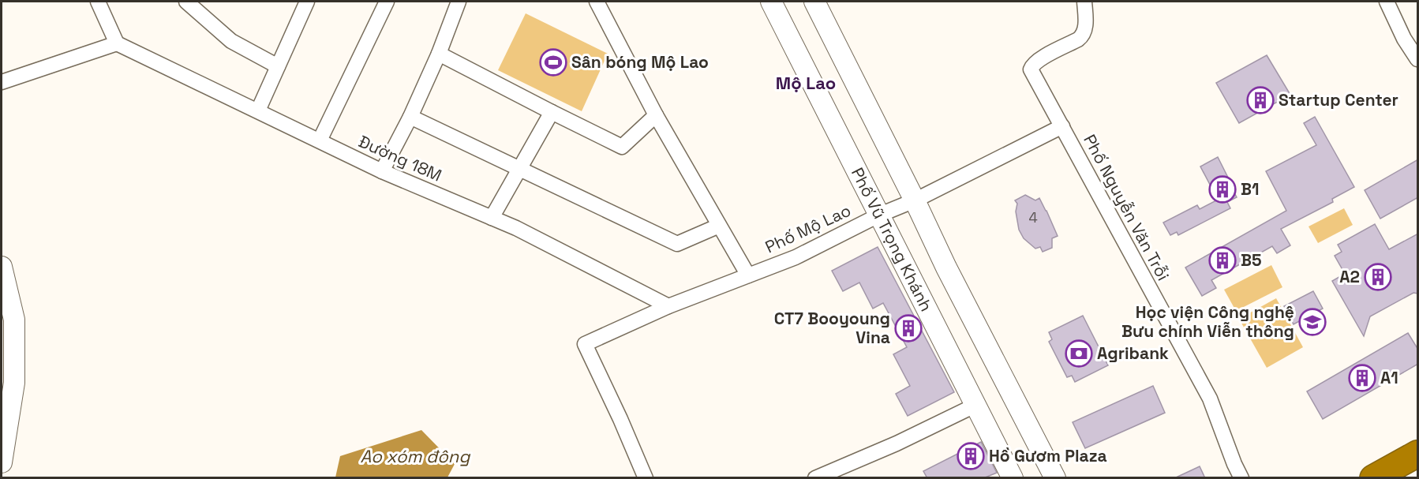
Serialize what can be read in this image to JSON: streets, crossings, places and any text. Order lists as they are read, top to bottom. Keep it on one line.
{"streets":{"main road":["Phố Vũ Trọng Khánh"],"street":["Đường 18M","Phố Nguyễn Văn Trỗi","Phố Mộ Lao"]},"crossings":[["Đường 18M","Phố Mộ Lao"],["Phố Nguyễn Văn Trỗi","Phố Mộ Lao"],["Phố Mộ Lao","Phố Vũ Trọng Khánh"]],"districts":["Mộ Lao"],"water":["Ao xóm đông"],"places":{"sports":["Sân bóng Mộ Lao"],"building":["Startup Center","B1","B5","A2","CT7 Booyoung Vina","A1","Hồ Gươm Plaza"],"school or university":["Học viện Công nghệ Bưu chính Viễn thông"],"bank":["Agribank"]},"house_numbers":["4"]}
